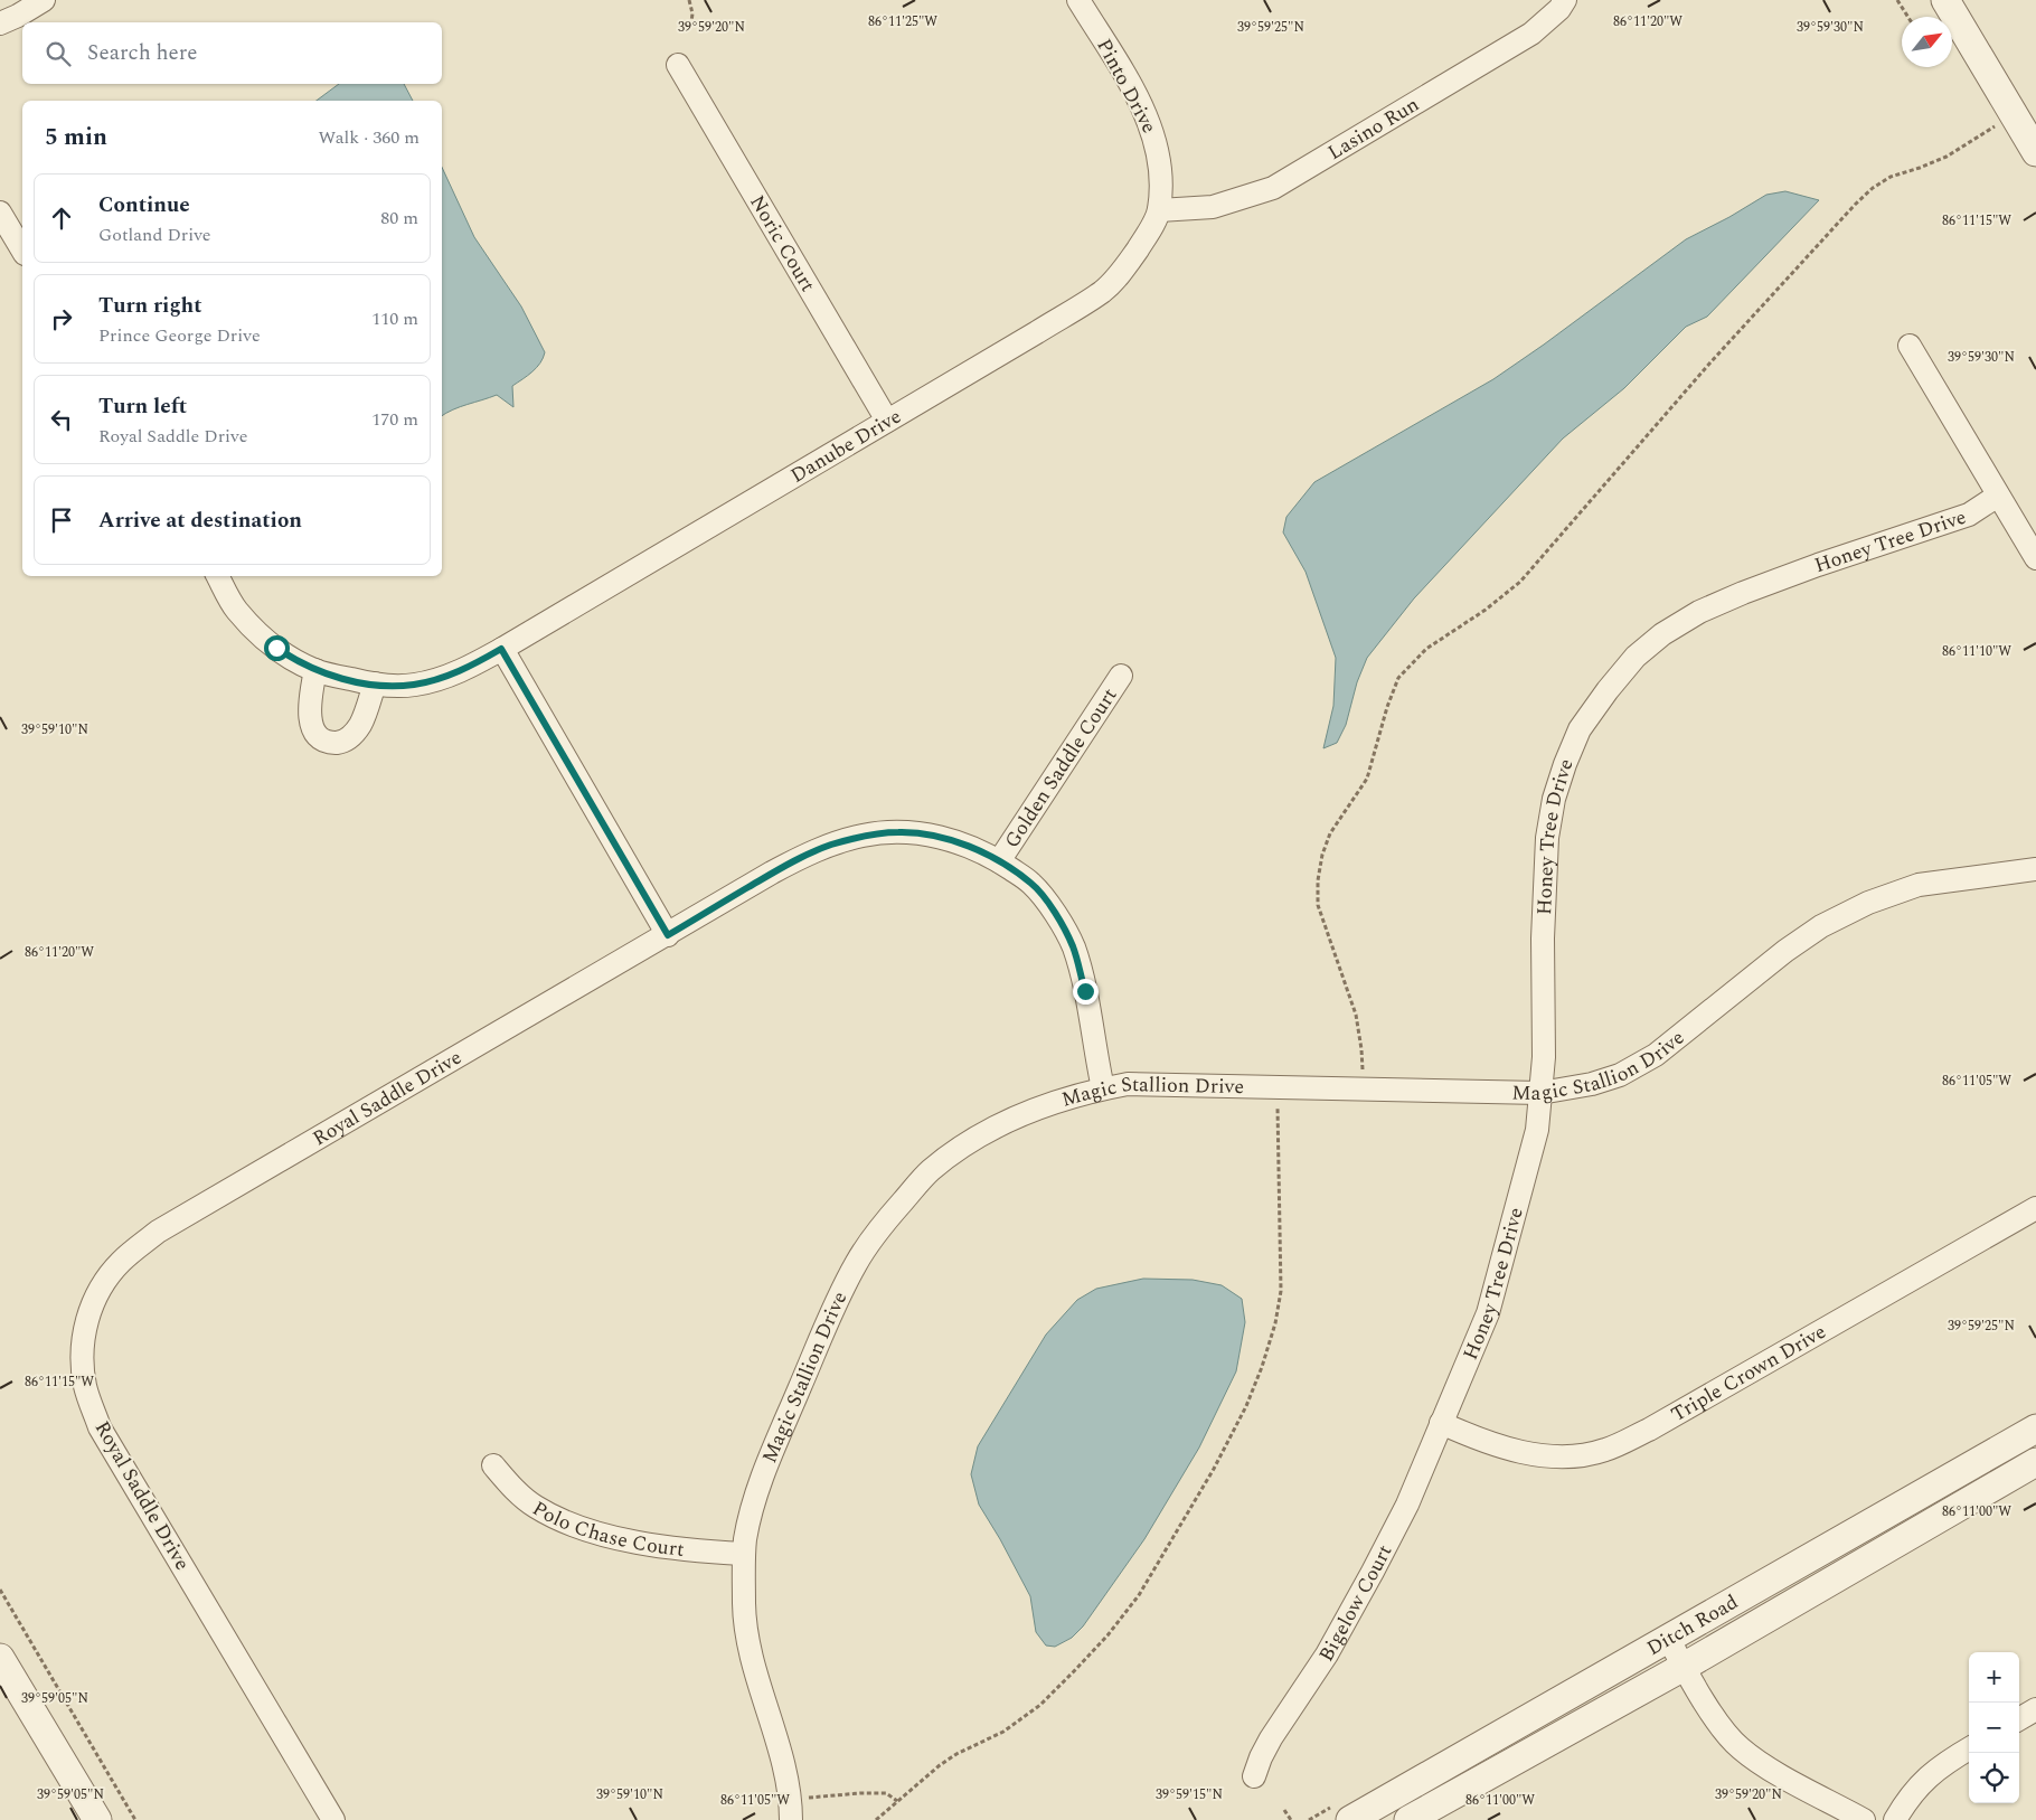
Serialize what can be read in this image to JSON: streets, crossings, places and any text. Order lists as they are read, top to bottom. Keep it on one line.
{"streets":{"street":["Pinto Drive","Lasino Run","Noric Court","Danube Drive","Honey Tree Drive","Golden Saddle Court","Magic Stallion Drive","Royal Saddle Drive","Triple Crown Drive","Polo Chase Court","Bigelow Court","Ditch Road"]},"crossings":[["Pinto Drive","Lasino Run"],["Pinto Drive","Danube Drive"],["Lasino Run","Danube Drive"],["Noric Court","Danube Drive"],["Honey Tree Drive","Magic Stallion Drive"],["Honey Tree Drive","Triple Crown Drive"],["Honey Tree Drive","Bigelow Court"],["Golden Saddle Court","Royal Saddle Drive"],["Magic Stallion Drive","Royal Saddle Drive"],["Magic Stallion Drive","Polo Chase Court"],["Triple Crown Drive","Bigelow Court"]],"north":"top right","page":{"search":"Search here","heading":["5 min","Walk · 360 m"],"list":[["Continue","Gotland Drive","80 m"],["Turn right","Prince George Drive","110 m"],["Turn left","Royal Saddle Drive","170 m"],"Arrive at destination"],"map_buttons":["+","−"]},"coordinates":["86°11'25\"W","86°11'20\"W","39°59'30\"N","39°59'20\"N","39°59'25\"N","86°11'15\"W","86°11'10\"W","39°59'10\"N","86°11'05\"W","86°11'00\"W","39°59'05\"N","39°59'15\"N"]}
